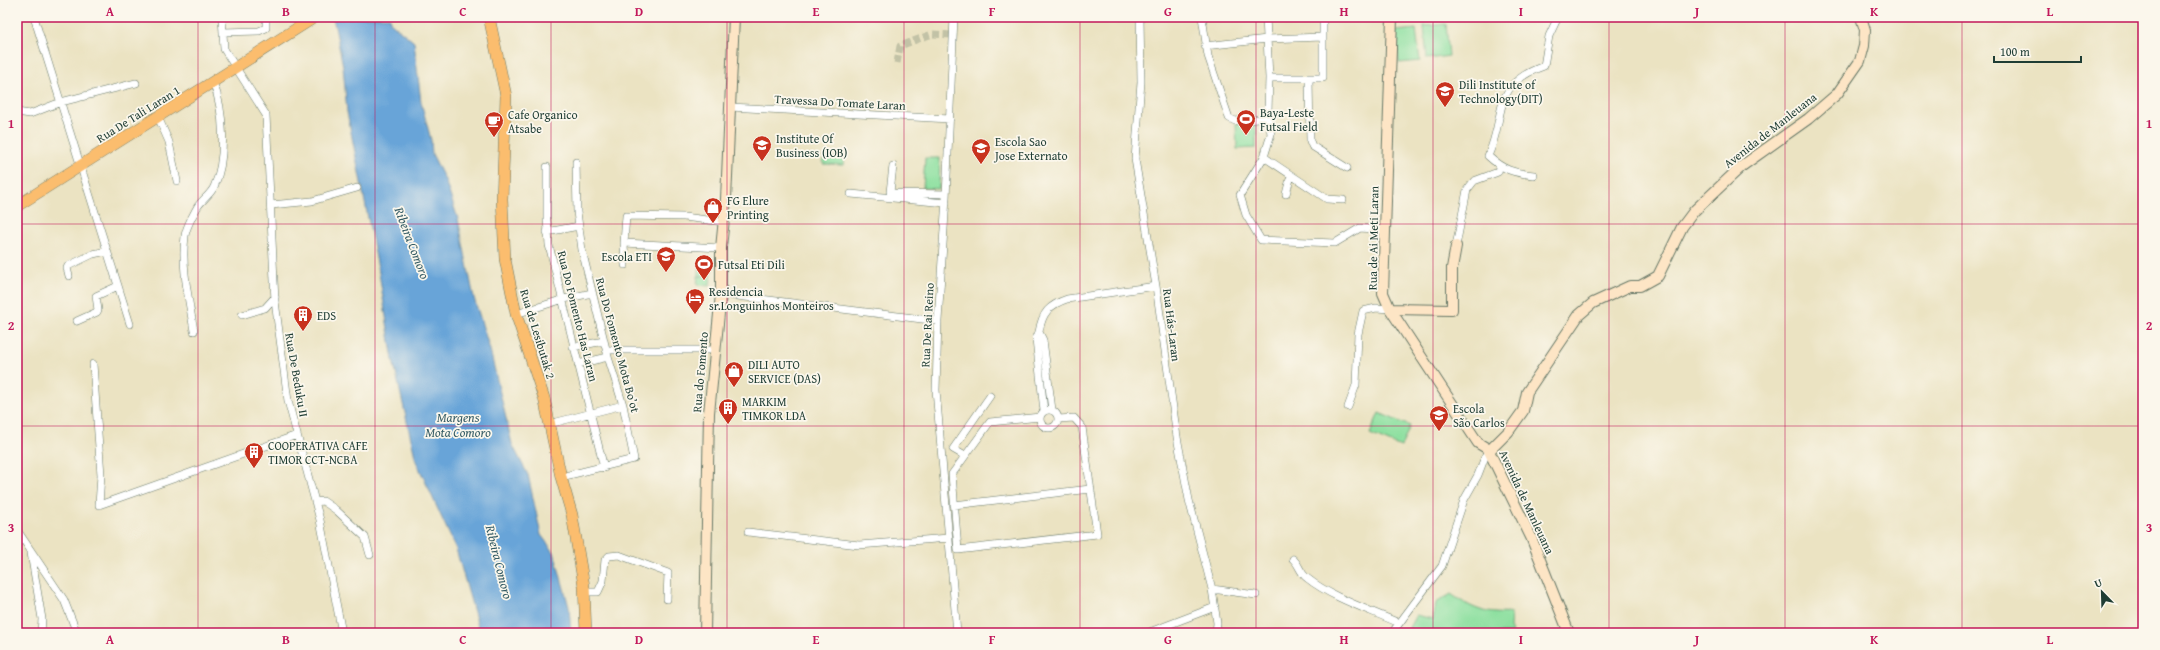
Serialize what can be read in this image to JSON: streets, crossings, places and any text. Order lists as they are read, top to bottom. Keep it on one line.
{"streets":{"main road":["Rua De Tali Laran 1","Rua de Lesibutak 2"],"street":["Travessa Do Tomate Laran","Avenida de Manleuana","Rua de Ai Meti Laran","Rua Do Fomento Has Laran","Rua De Rai Reino","Rua Hás-Laran","Rua Do Fomento Mota Bo’ot","Rua do Fomento","Rua De Beduku II"]},"crossings":[["Travessa Do Tomate Laran","Rua De Rai Reino"],["Travessa Do Tomate Laran","Rua do Fomento"],["Rua De Tali Laran 1","Rua De Beduku II"],["Avenida de Manleuana","Rua de Ai Meti Laran"],["Rua Do Fomento Has Laran","Rua Do Fomento Mota Bo’ot"],["Rua de Lesibutak 2","Rua Do Fomento Mota Bo’ot"]],"water":["Ribeira Comoro","Margens Mota Comoro"],"places":{"school or university":["Dili Institute of Technology(DIT)","Institute Of Business (IOB)","Escola Sao Jose Externato","Escola ETI","Escola São Carlos"],"sports":["Baya-Leste Futsal Field","Futsal Eti Dili"],"cafe":["Cafe Organico Atsabe"],"shop":["FG Elure Printing","DILI AUTO SERVICE (DAS)"],"hotel":["Residencia sr.Longuinhos Monteiros"],"building":["EDS","MARKIM TIMKOR LDA","COOPERATIVA CAFE TIMOR CCT-NCBA"]},"scale_bar":"100 m","north":"top left","grid":{"columns":["A","B","C","D","E","F","G","H","I","J","K","L"],"rows":["1","2","3"]}}
